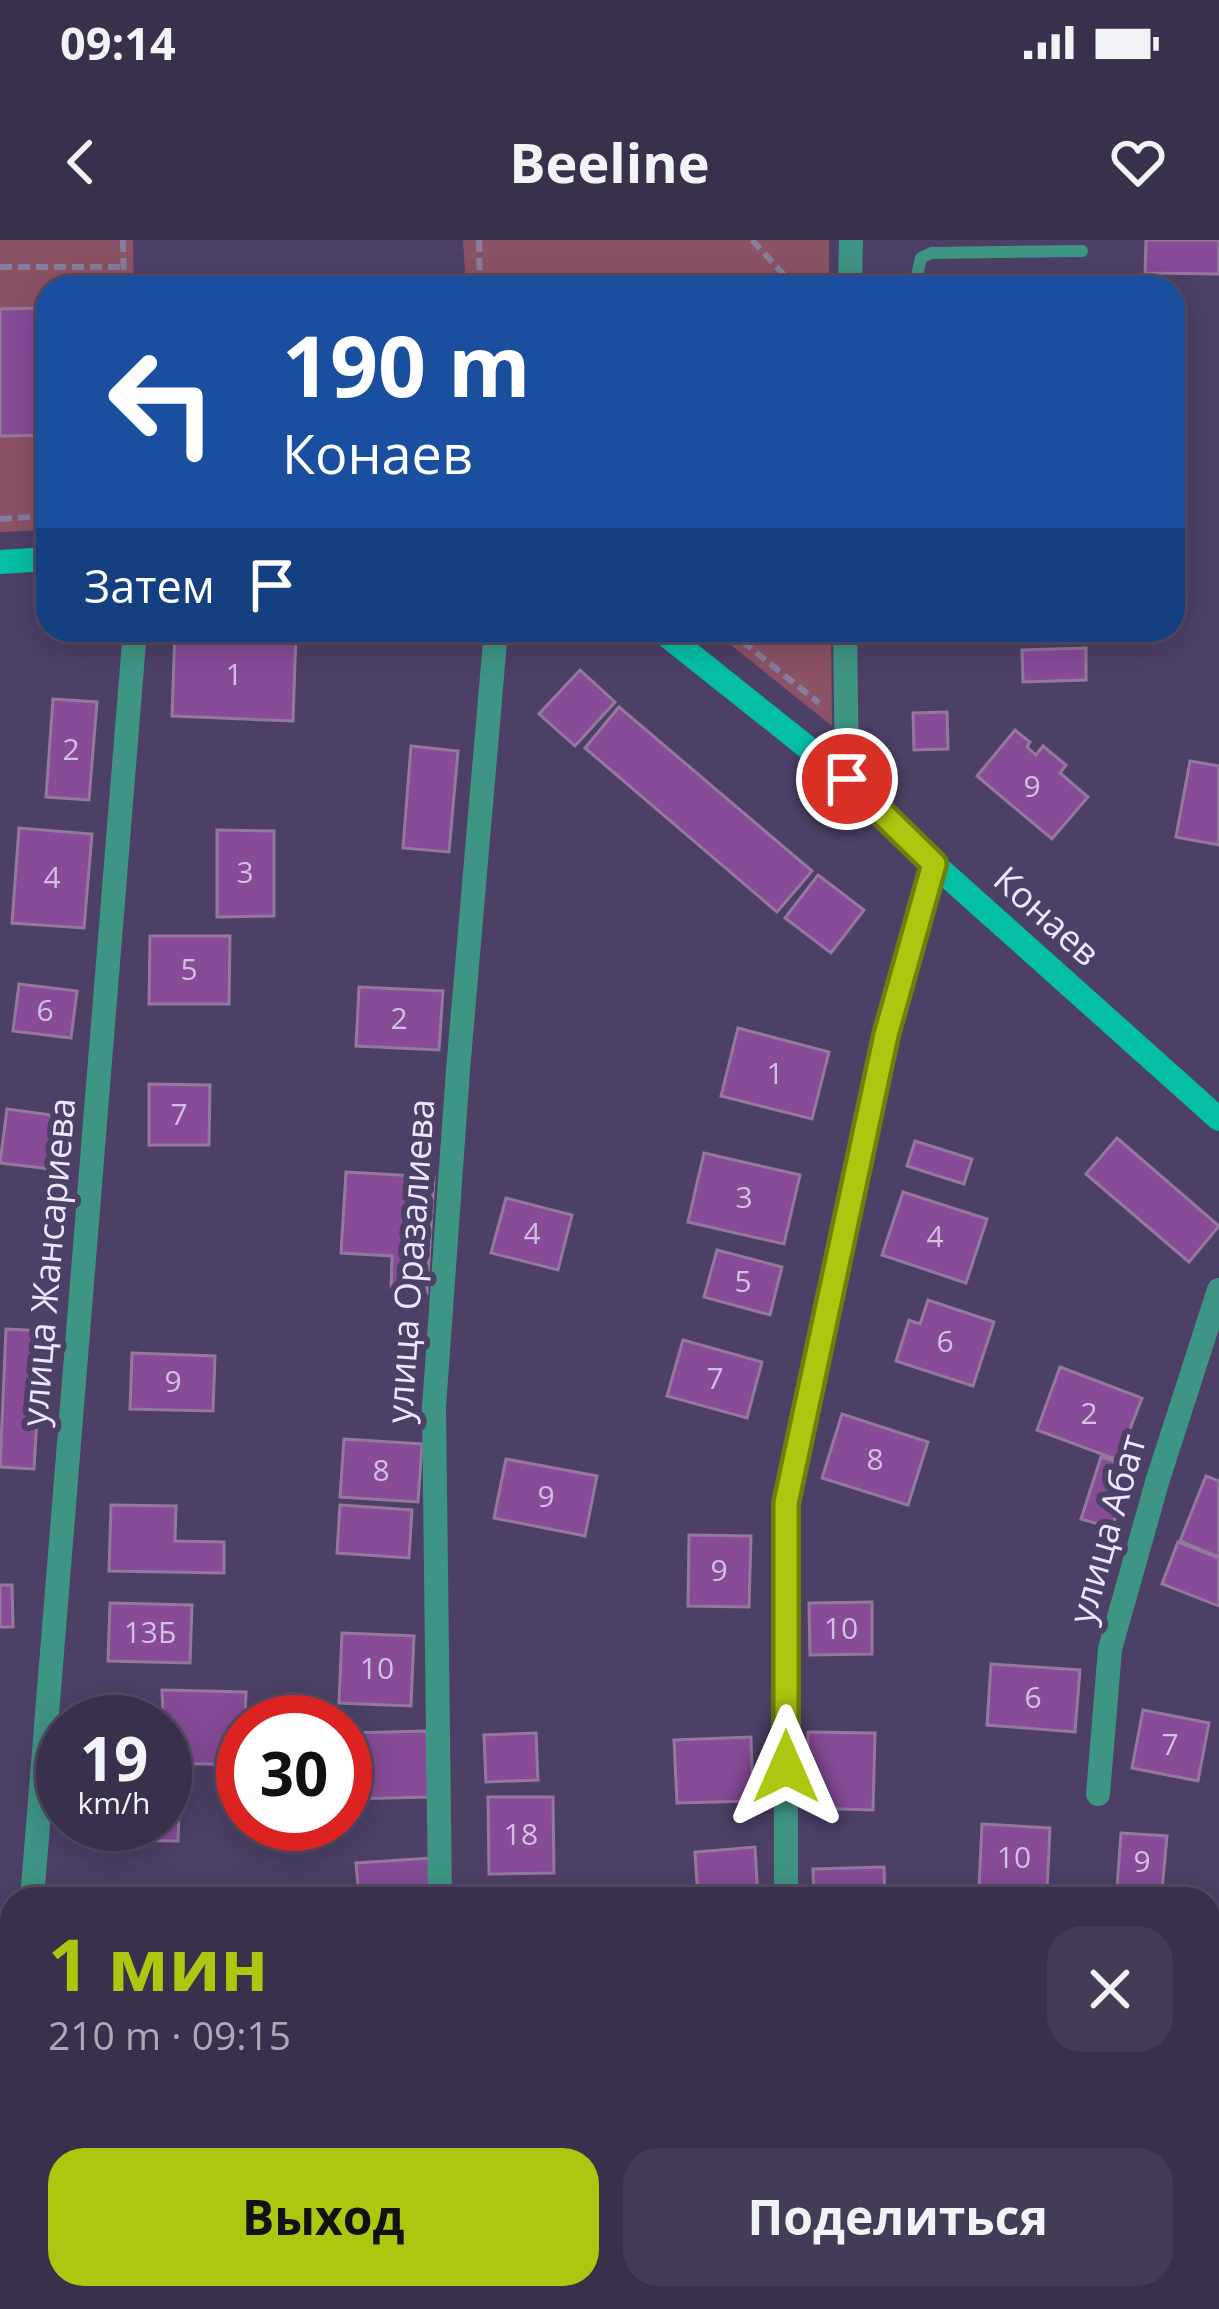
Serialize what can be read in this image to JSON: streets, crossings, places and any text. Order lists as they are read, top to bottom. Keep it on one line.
{"streets":{"main road":["Конаев"],"street":["улица Оразалиева","улица Жансариева","улица Абат"]},"house_numbers":["1","2","9","3","4","5","6","2","1","7","3","4","4","5","6","7","9","2","8","8","9","9","10","13Б","10","6","7","18","10","9"],"page":{"status":"09:14","header":"Beeline","turn":["190 m","Конаев"],"then":"Затем","speed":"19 km/h","limit":"30","heading":["1 мин","210 m · 09:15"],"buttons":["Выход","Поделиться"]}}
